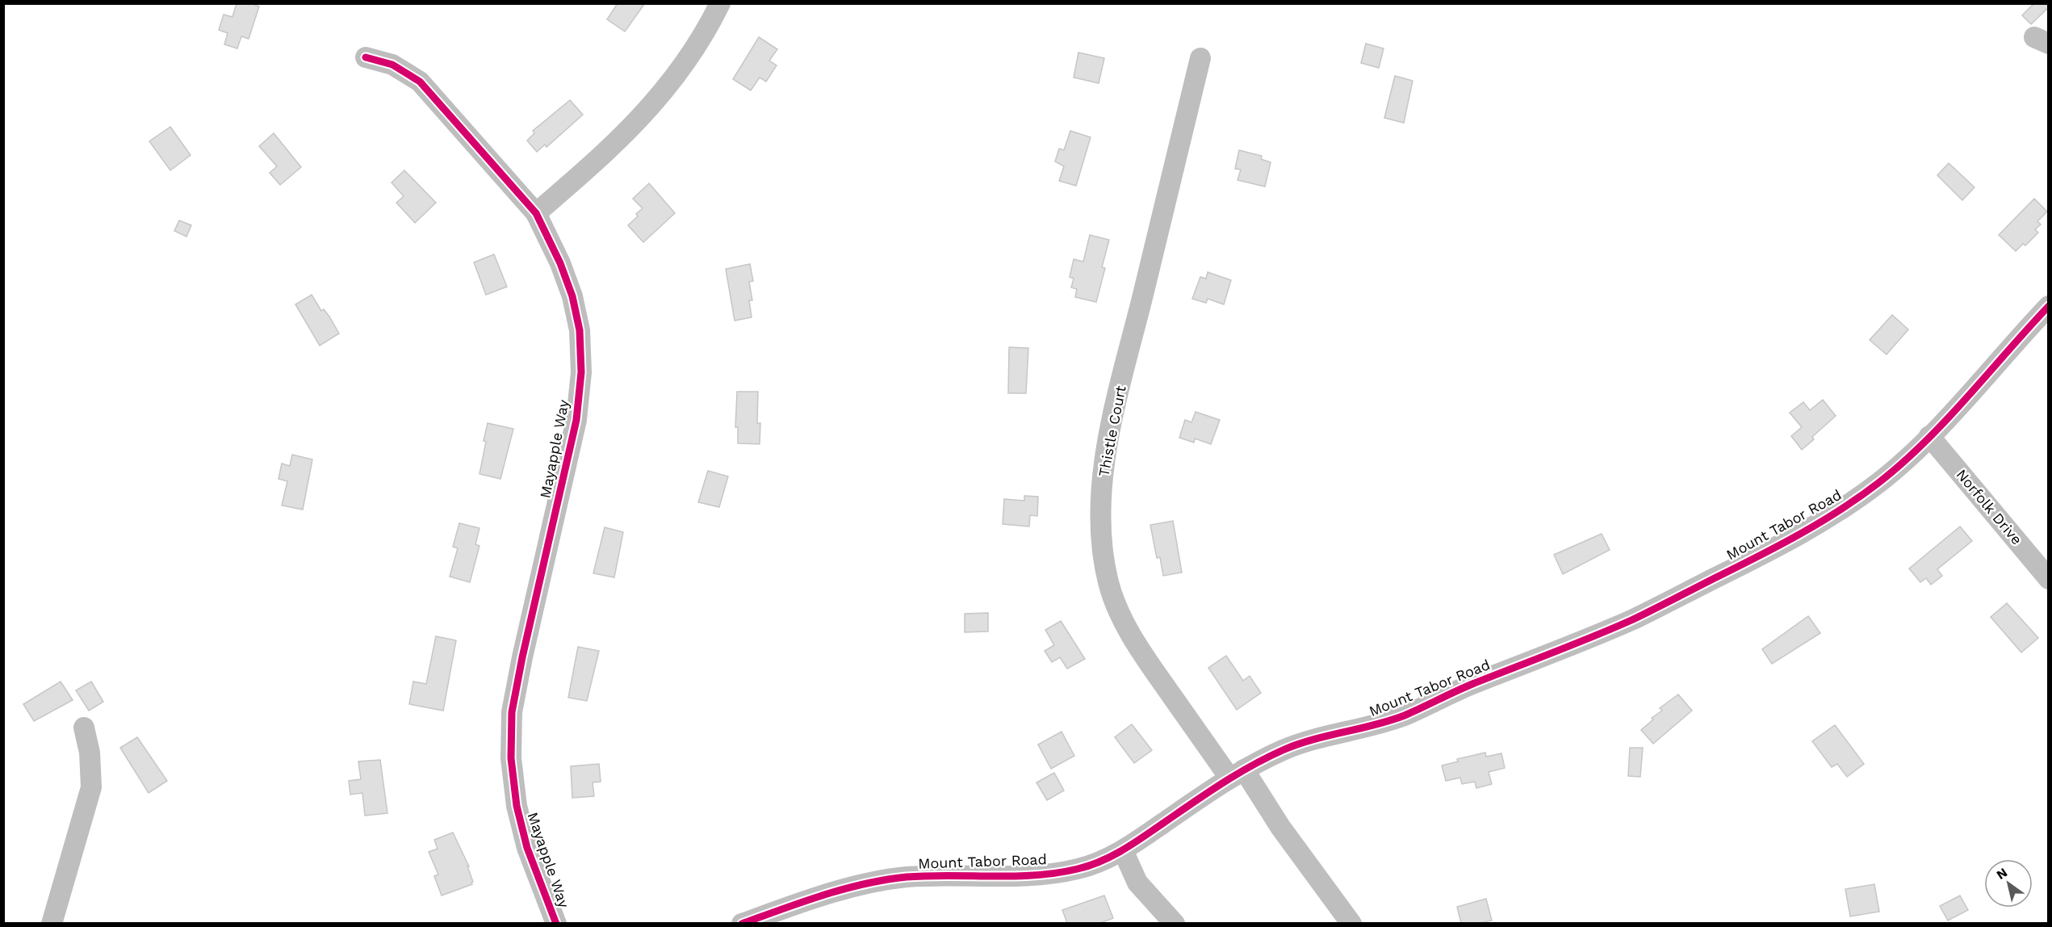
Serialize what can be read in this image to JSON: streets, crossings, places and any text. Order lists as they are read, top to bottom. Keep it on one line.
{"streets":{"street":["Thistle Court","Mayapple Way","Norfolk Drive","Mount Tabor Road"]},"crossings":[["Thistle Court","Mount Tabor Road"],["Norfolk Drive","Mount Tabor Road"]],"north":"top left"}
